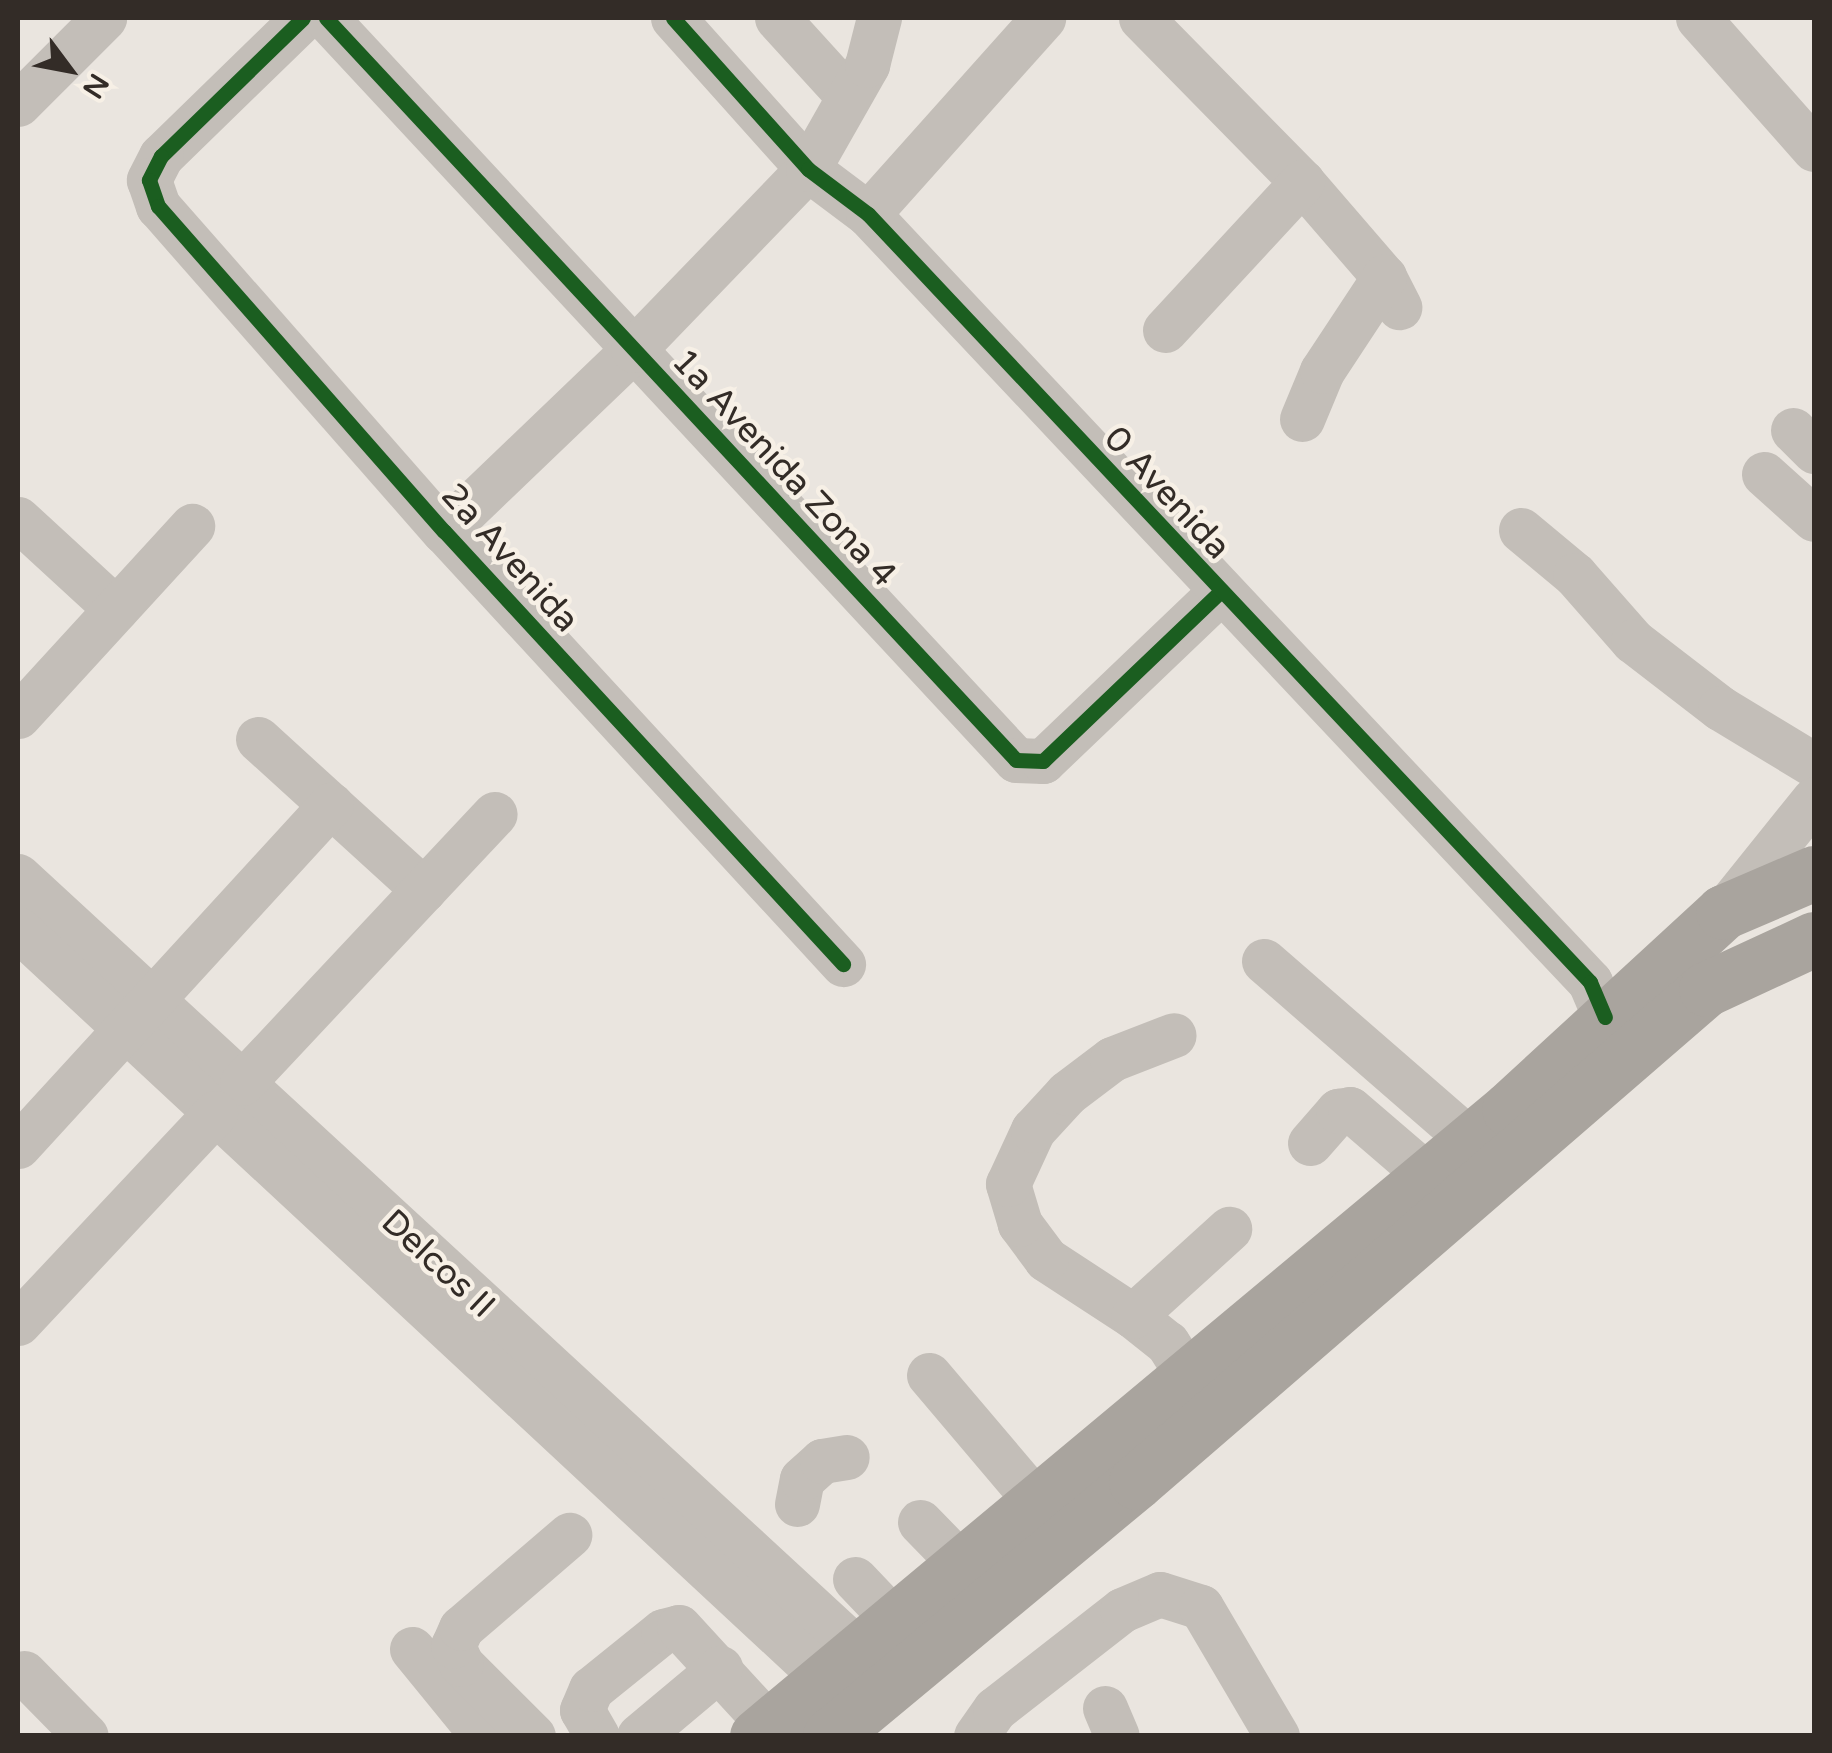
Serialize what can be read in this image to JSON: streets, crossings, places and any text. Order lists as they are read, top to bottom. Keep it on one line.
{"streets":{"street":["1a Avenida Zona 4","0 Avenida","2a Avenida","Delcos II"]},"crossings":[["1a Avenida Zona 4","0 Avenida"]],"north":"bottom right"}
